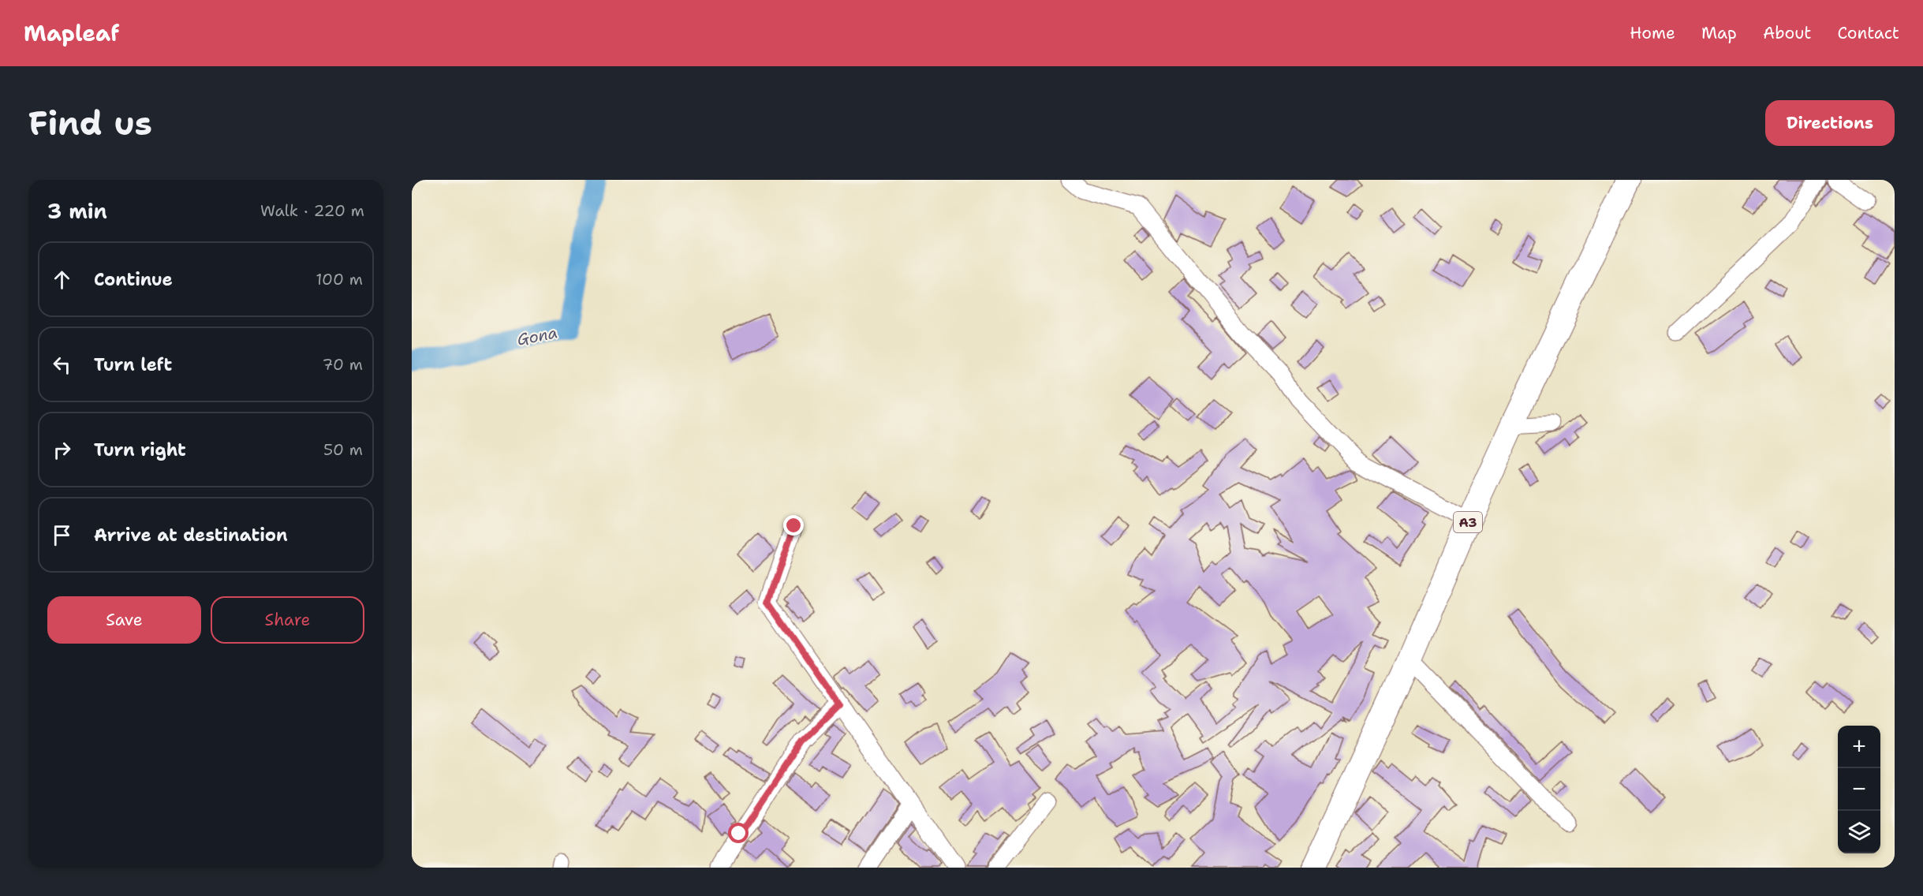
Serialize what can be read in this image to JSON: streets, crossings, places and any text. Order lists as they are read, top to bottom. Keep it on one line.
{"streets":{"highway":["A3"]},"water":["Gona"],"page":{"header":"Mapleaf","nav":["Home","Map","About","Contact"],"buttons":["Directions",["Save","Share"]],"title":"Find us","heading":["3 min","Walk · 220 m"],"list":[["Continue","100 m"],["Turn left","70 m"],["Turn right","50 m"],"Arrive at destination"],"map_buttons":["+","−"]}}
